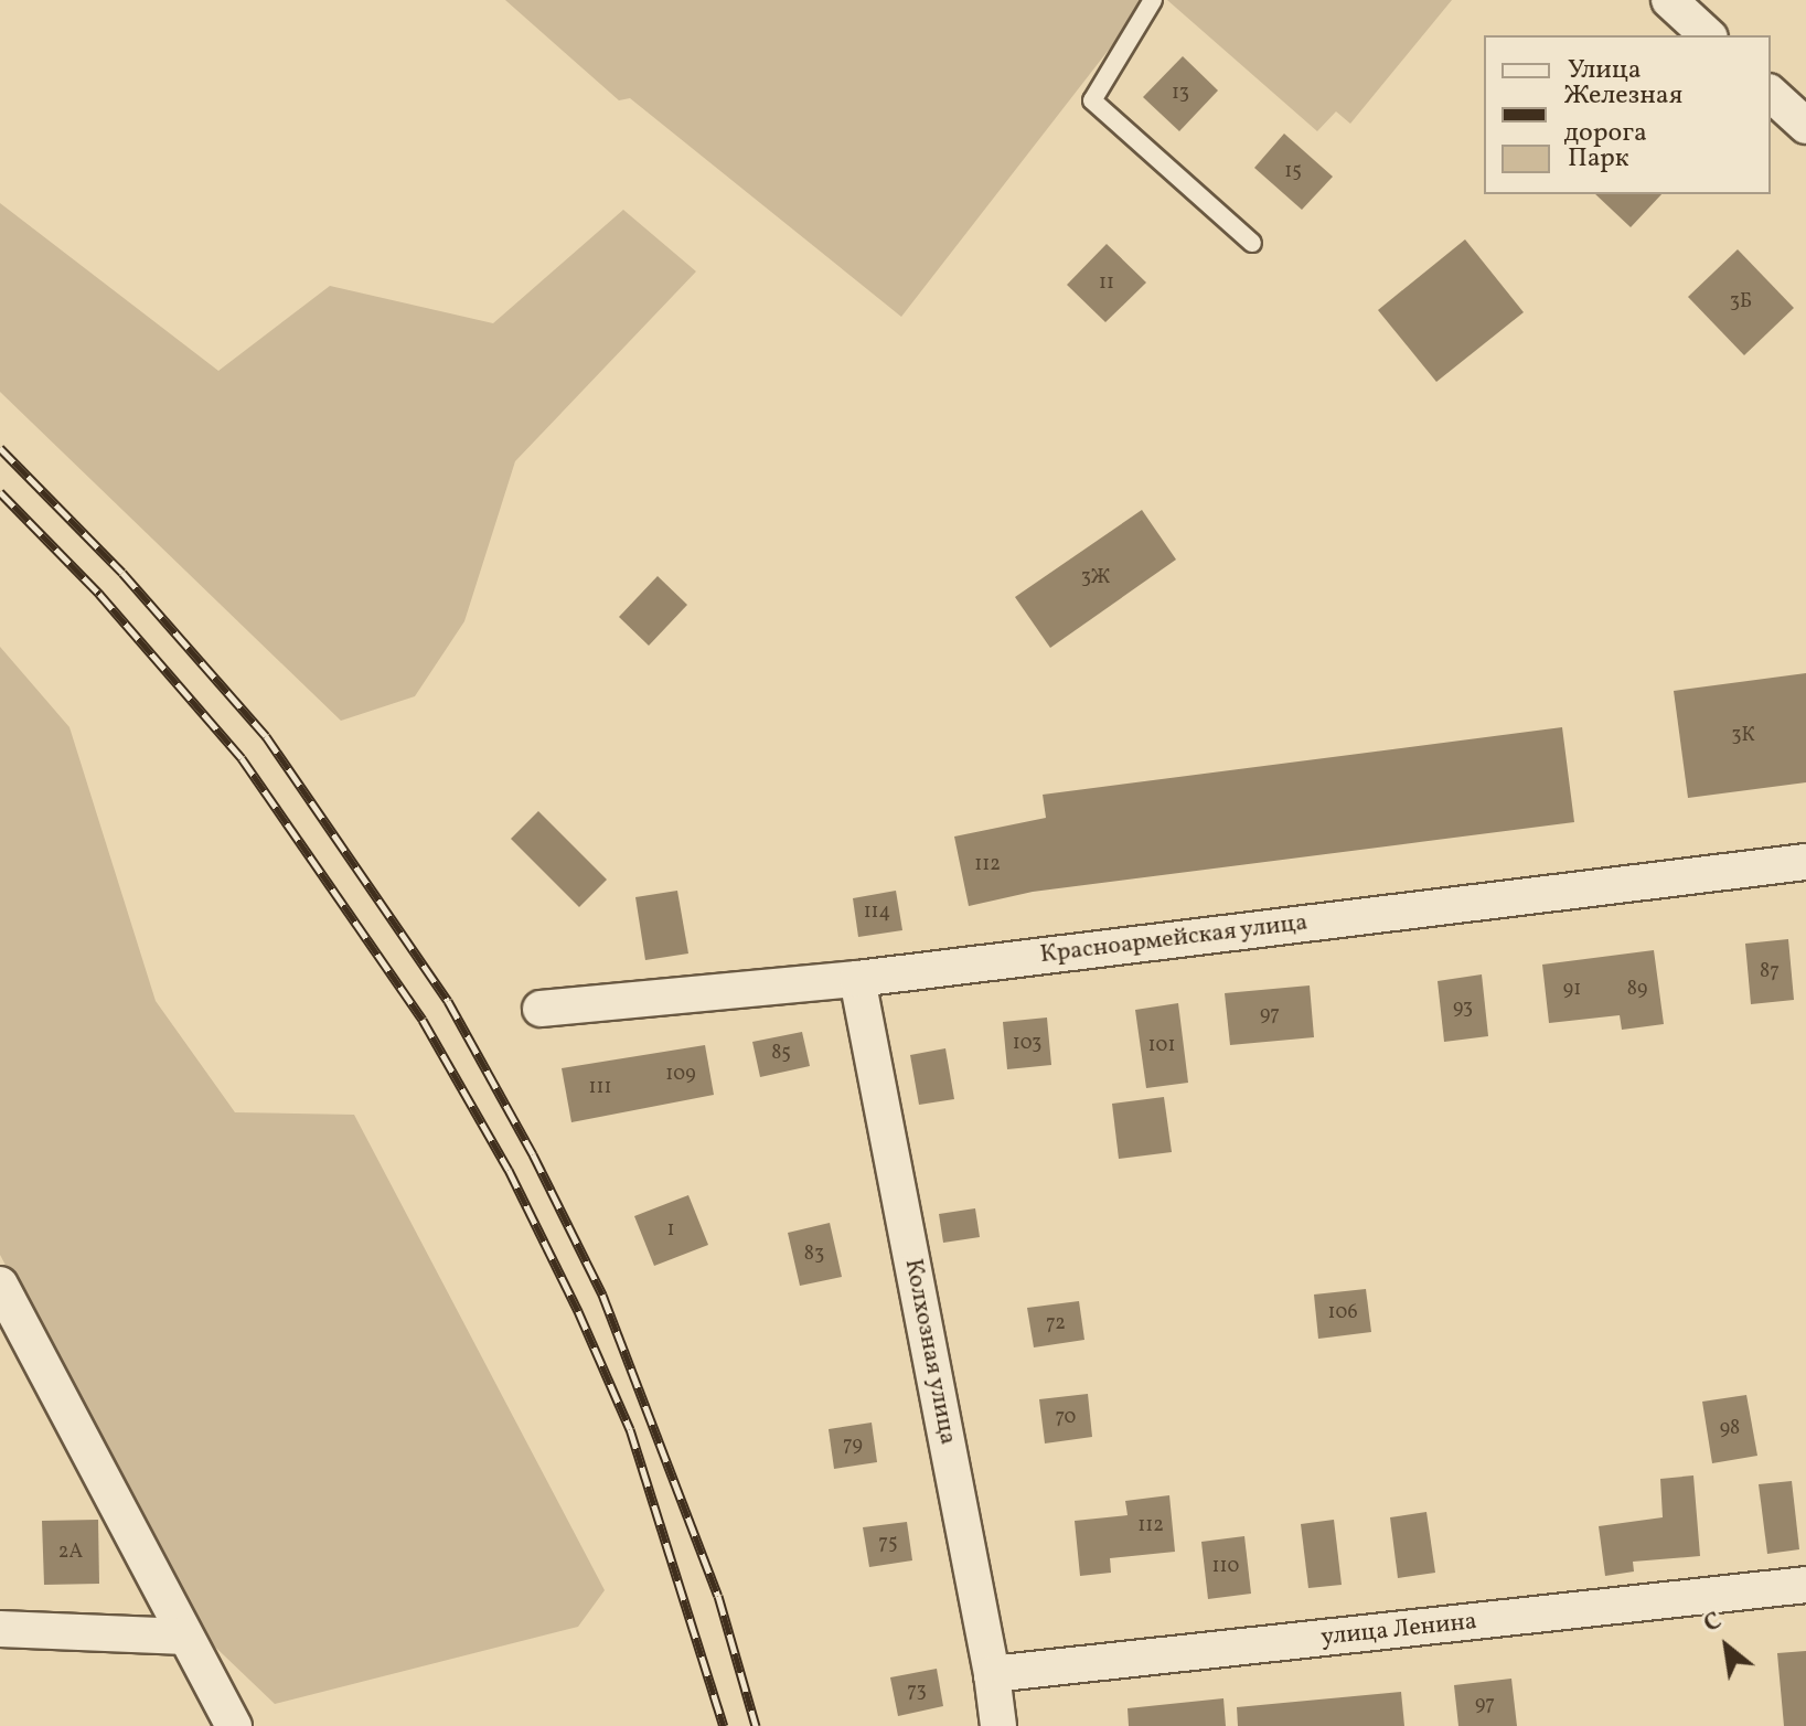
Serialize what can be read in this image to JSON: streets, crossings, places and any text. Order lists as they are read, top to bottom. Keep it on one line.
{"streets":{"street":["Красноармейская улица","Колхозная улица","улица Ленина"]},"crossings":[["Красноармейская улица","Колхозная улица"],["Колхозная улица","улица Ленина"]],"house_numbers":["13","15","11","3Б","3Ж","3К","112","114","87","91","89","93","97","103","101","85","109","111","1","83","106","72","70","98","79","112","75","2А","110","73","97"],"legend":["Улица","Железная дорога","Парк"],"north":"top left"}
